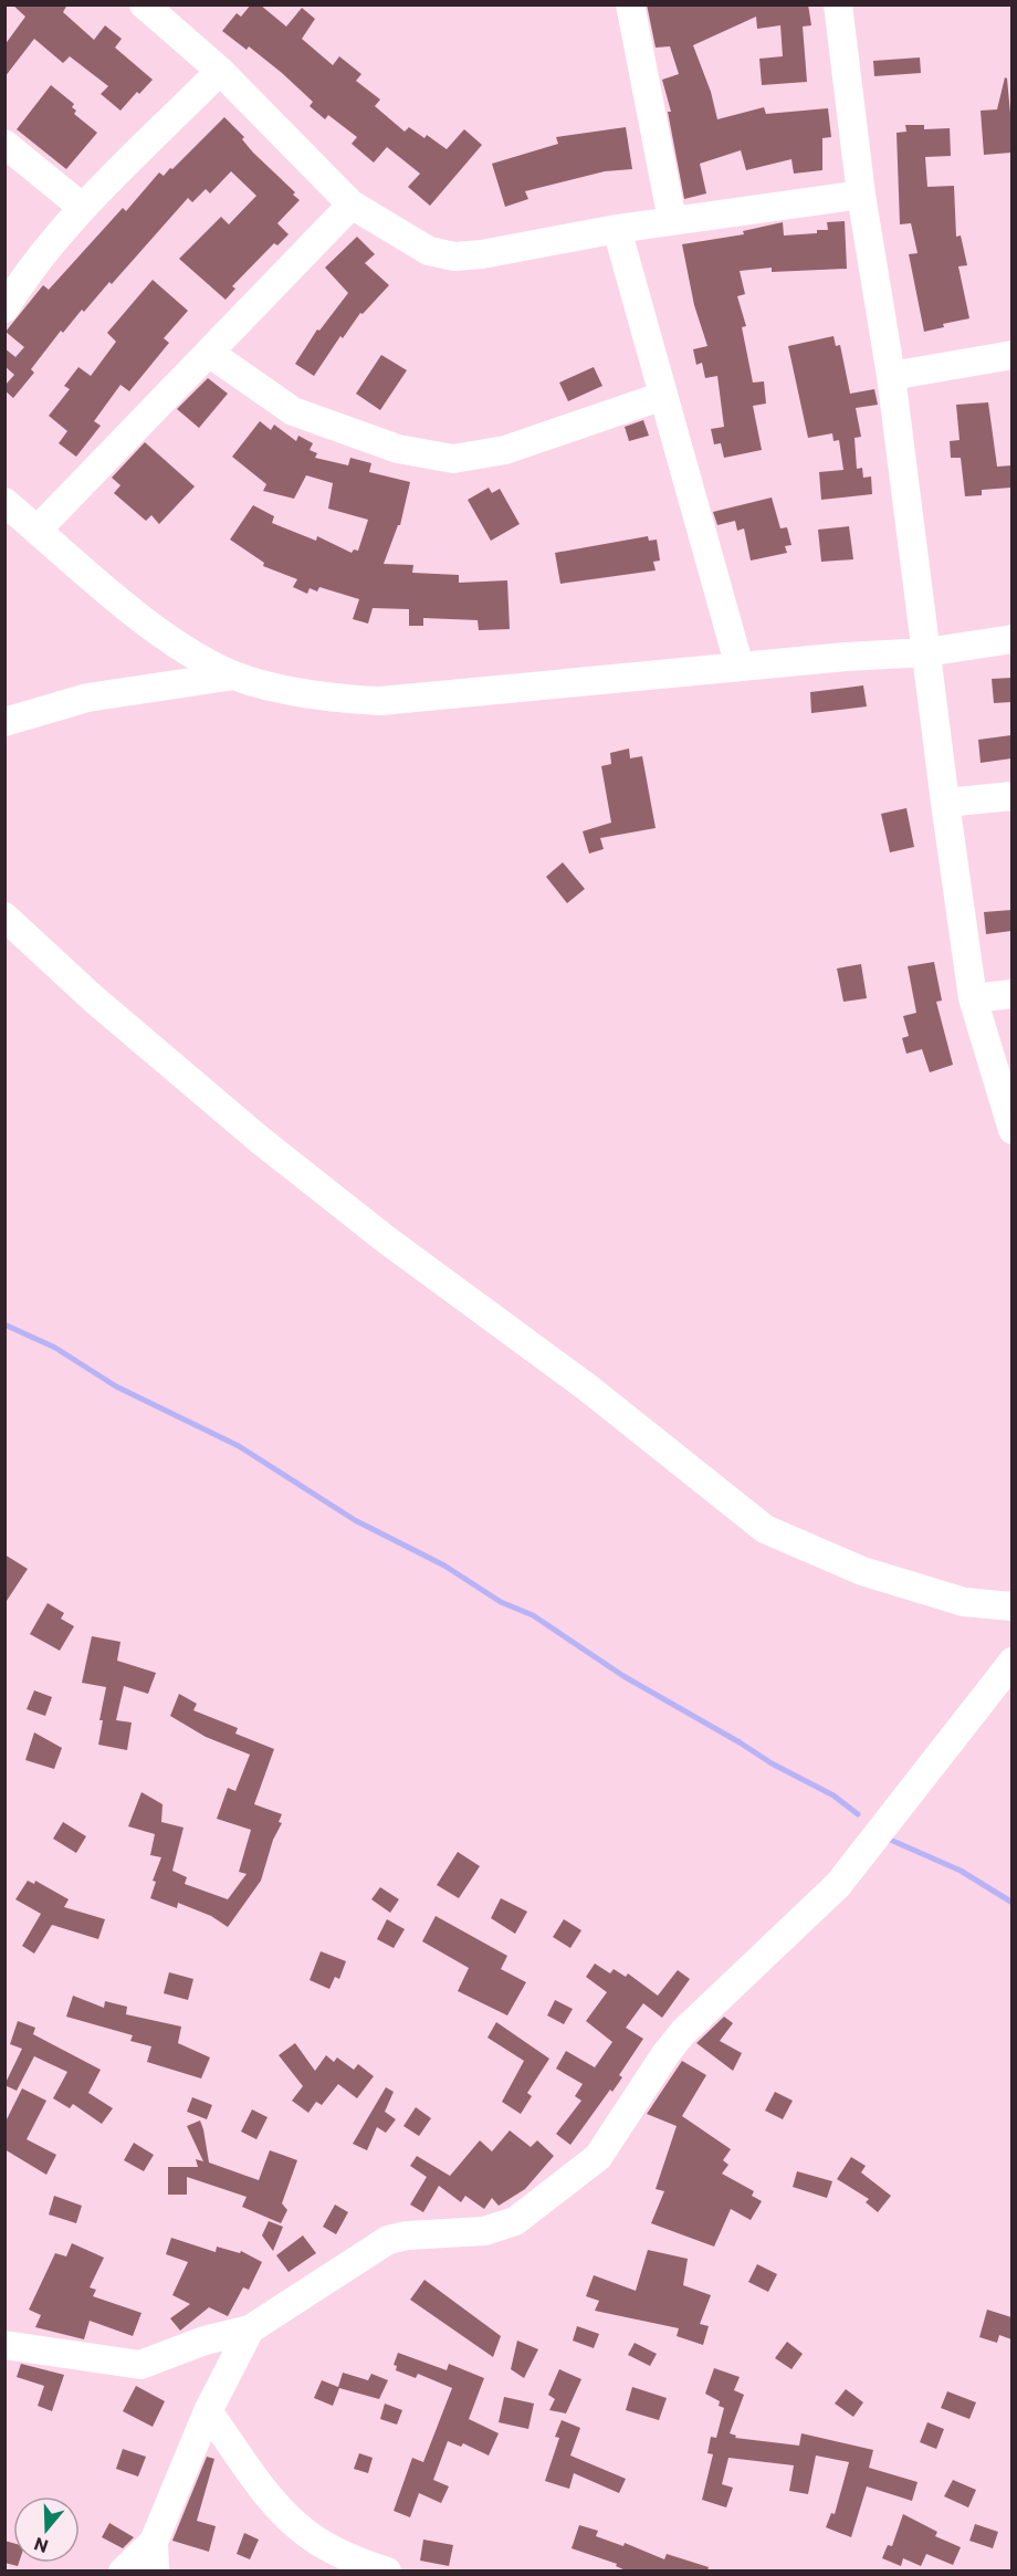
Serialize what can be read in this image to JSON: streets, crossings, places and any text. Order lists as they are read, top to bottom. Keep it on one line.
{"north":"bottom"}
